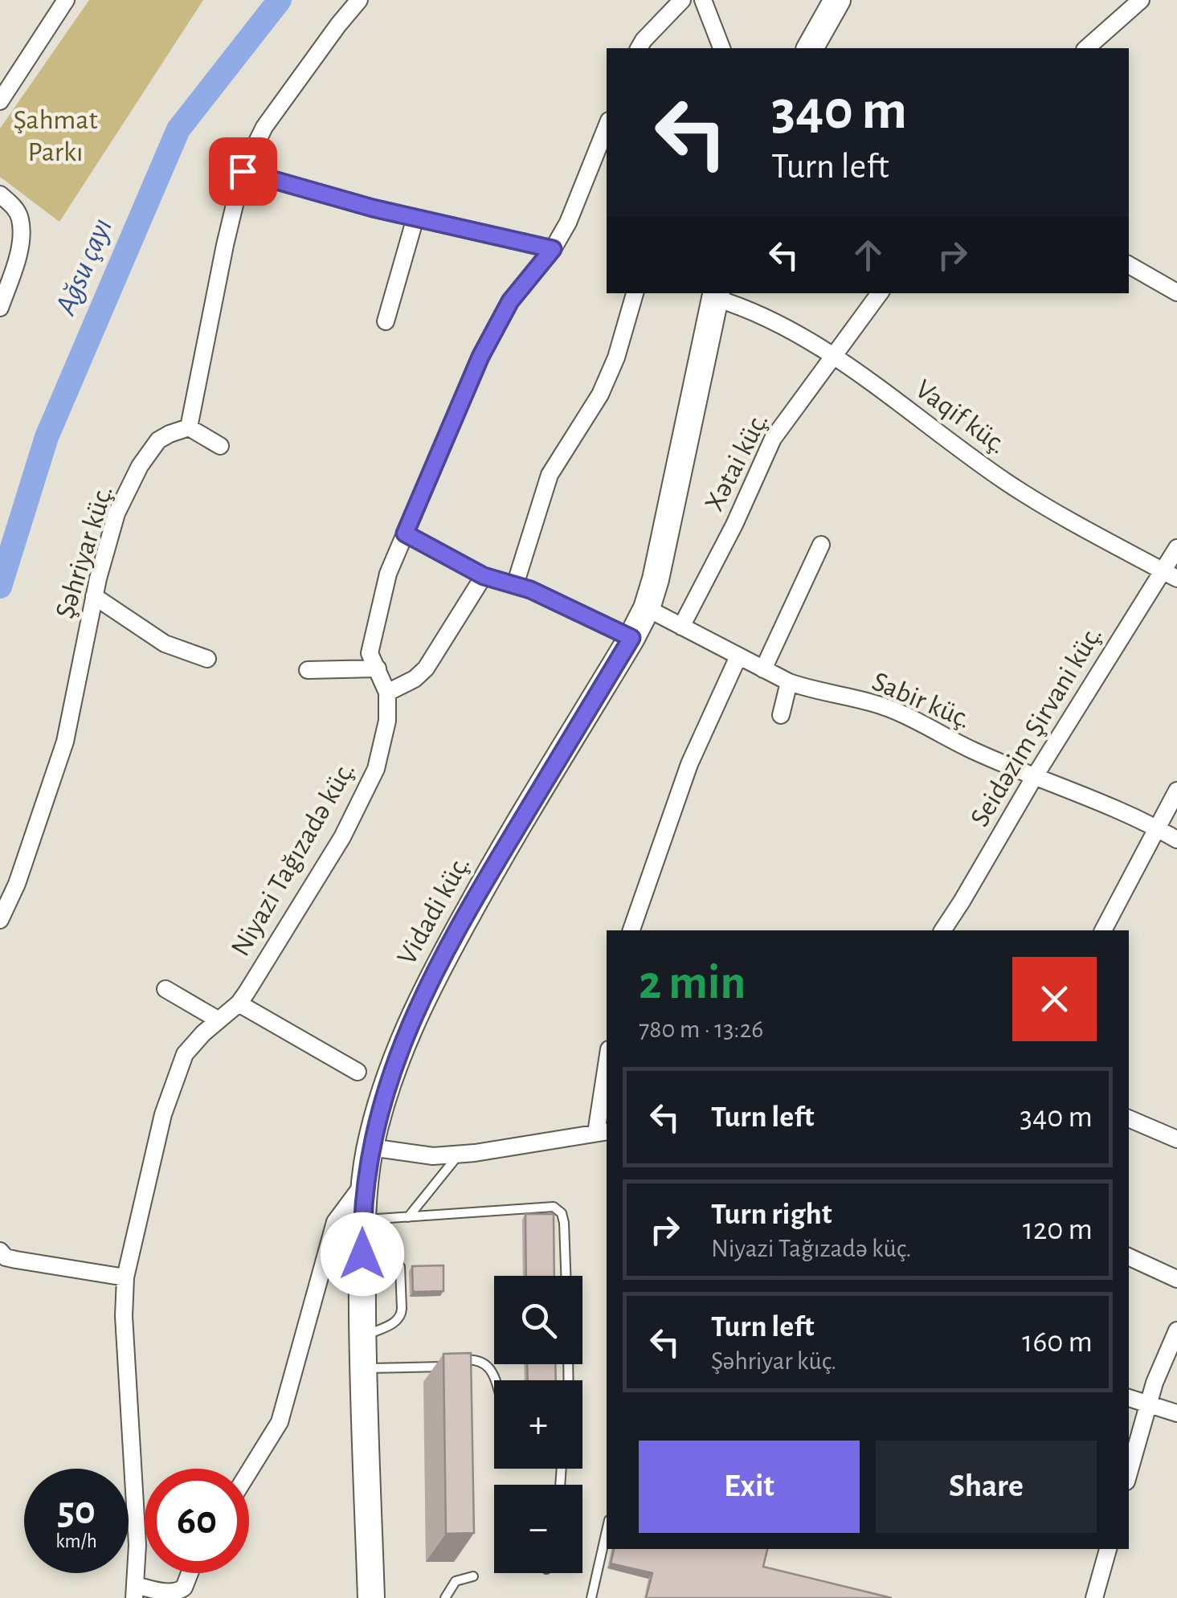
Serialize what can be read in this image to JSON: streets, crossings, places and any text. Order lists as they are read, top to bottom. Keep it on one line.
{"streets":{"main road":["Vidadi küç."],"street":["Vaqif küç.","Xətai küç.","Şəhriyar küç.","Sabir küç.","Seidəzim Şirvani küç.","Niyazi Tağızadə küç."]},"crossings":[["Vaqif küç.","Xətai küç."],["Vaqif küç.","Seidəzim Şirvani küç."],["Vaqif küç.","Vidadi küç."],["Xətai küç.","Sabir küç."],["Sabir küç.","Seidəzim Şirvani küç."],["Sabir küç.","Vidadi küç."]],"water":["Ağsu çayı"],"parks":["Şahmat Parkı"],"page":{"turn":["340 m","Turn left"],"heading":["2 min","780 m · 13:26"],"list":[{"name":"Turn left","value":"340 m"},{"name":"Turn right","note":"Niyazi Tağızadə küç.","value":"120 m"},{"name":"Turn left","note":"Şəhriyar küç.","value":"160 m"}],"map_buttons":["+","−"],"buttons":["Exit","Share"],"speed":"50 km/h","limit":"60"}}
